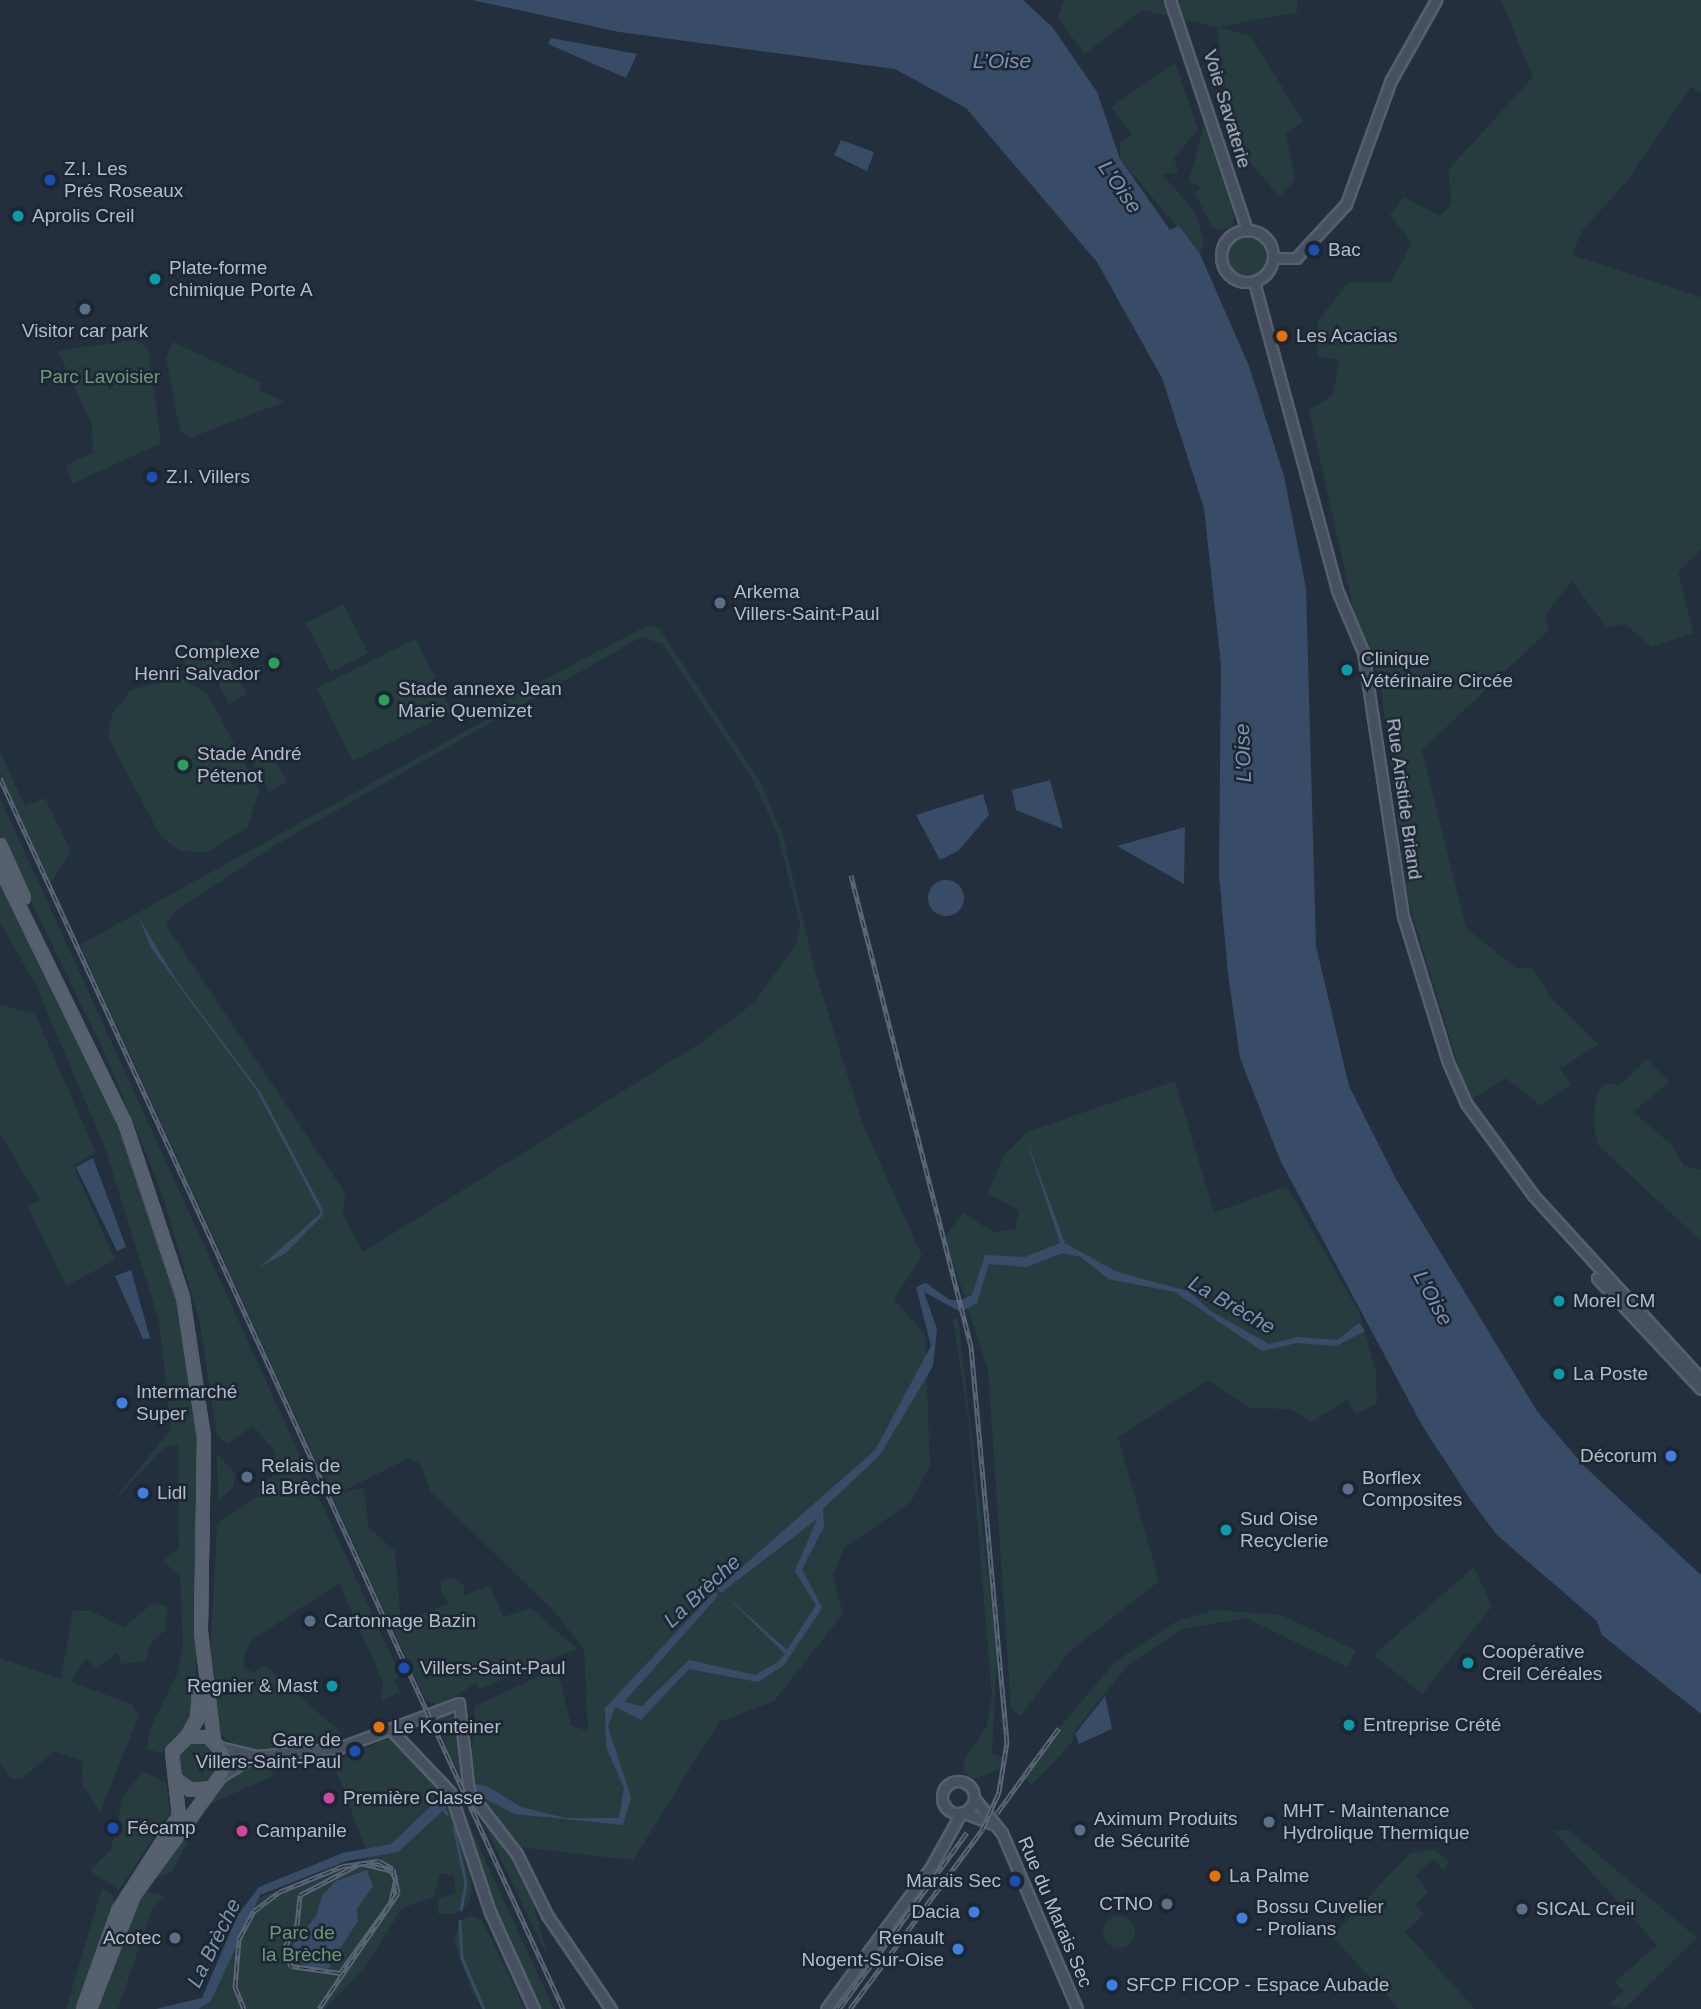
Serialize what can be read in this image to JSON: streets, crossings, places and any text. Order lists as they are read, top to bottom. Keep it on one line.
{"streets":{"street":["Voie Savaterie","Rue Aristide Briand","Rue du Marais Sec"]},"crossings":[["Voie Savaterie","Rue Aristide Briand"]],"water":["L’Oise","L'Oise","La Brèche"],"parks":["Parc Lavoisier","Parc de la Brèche"],"places":["Z.I. Les Prés Roseaux","Aprolis Creil","Bac","Plate-forme chimique Porte A","Visitor car park","Les Acacias","Z.I. Villers","Arkema Villers-Saint-Paul","Complexe Henri Salvador","Clinique Vétérinaire Circée","Stade annexe Jean Marie Quemizet","Stade André Pétenot","Morel CM","La Poste","Intermarché Super","Décorum","Relais de la Brêche","Borflex Composites","Lidl","Sud Oise Recyclerie","Cartonnage Bazin","Coopérative Creil Céréales","Villers-Saint-Paul","Regnier & Mast","Entreprise Crété","Le Konteiner","Gare de Villers-Saint-Paul","Première Classe","MHT - Maintenance Hydrolique Thermique","Fécamp","Aximum Produits de Sécurité","Campanile","La Palme","Marais Sec","CTNO","SICAL Creil","Dacia","Bossu Cuvelier - Prolians","Acotec","Renault Nogent-Sur-Oise","SFCP FICOP - Espace Aubade"]}
